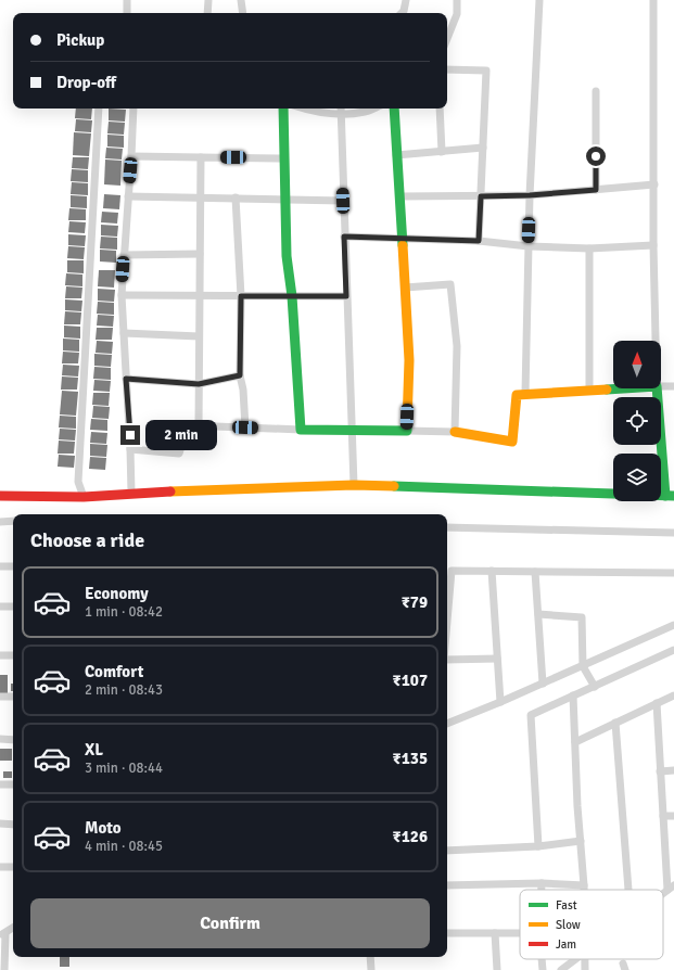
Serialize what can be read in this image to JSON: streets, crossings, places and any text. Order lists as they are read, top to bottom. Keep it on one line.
{"legend":["Fast","Slow","Jam"],"north":"top","page":{"banner":["Pickup","Drop-off"],"bubble":"2 min","heading":"Choose a ride","list":[{"name":"Economy","note":"1 min · 08:42","value":"₹79"},{"name":"Comfort","note":"2 min · 08:43","value":"₹107"},{"name":"XL","note":"3 min · 08:44","value":"₹135"},{"name":"Moto","note":"4 min · 08:45","value":"₹126"}],"buttons":"Confirm"}}
